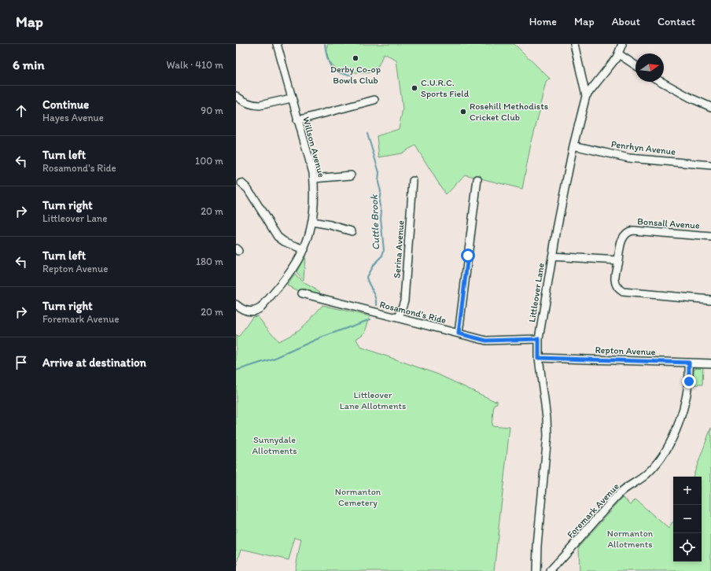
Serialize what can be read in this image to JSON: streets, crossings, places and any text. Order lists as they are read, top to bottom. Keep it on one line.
{"streets":{"street":["Willson Avenue","Penrhyn Avenue","Bonsall Avenue","Serina Avenue","Littleover Lane","Rosamond's Ride","Repton Avenue","Foremark Avenue"]},"crossings":[["Penrhyn Avenue","Littleover Lane"],["Serina Avenue","Rosamond's Ride"],["Littleover Lane","Rosamond's Ride"],["Littleover Lane","Repton Avenue"],["Repton Avenue","Foremark Avenue"]],"water":["Cuttle Brook"],"parks":["Littleover Lane Allotments","Sunnydale Allotments","Normanton Cemetery","Normanton Allotments"],"places":["Derby Co-op Bowls Club","C.U.R.C. Sports Field","Rosehill Methodists Cricket Club"],"north":"right","page":{"header":"Map","nav":["Home","Map","About","Contact"],"heading":["6 min","Walk · 410 m"],"list":[["Continue","Hayes Avenue","90 m"],["Turn left","Rosamond's Ride","100 m"],["Turn right","Littleover Lane","20 m"],["Turn left","Repton Avenue","180 m"],["Turn right","Foremark Avenue","20 m"],"Arrive at destination"],"map_buttons":["+","−"]}}
